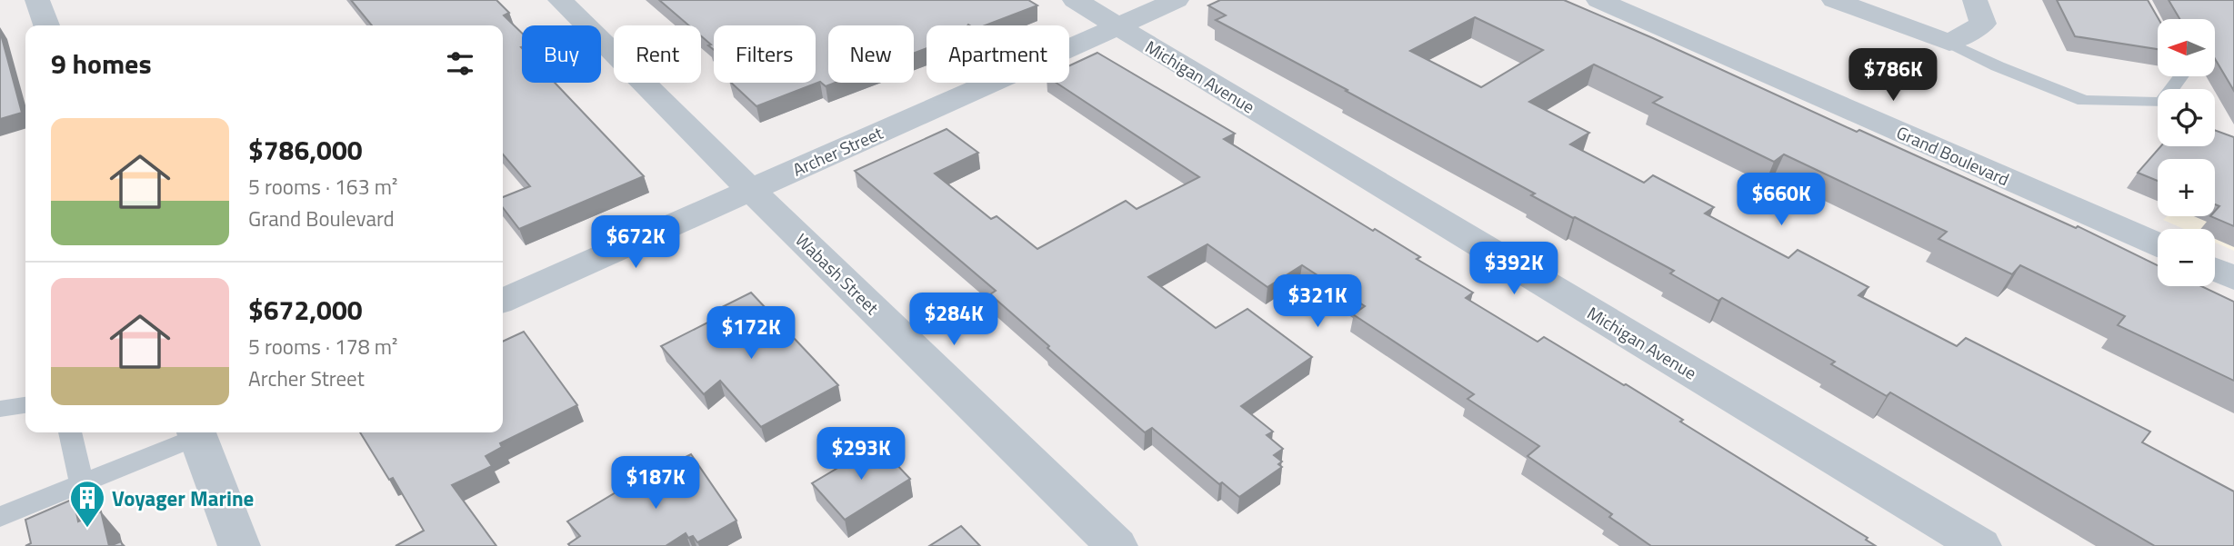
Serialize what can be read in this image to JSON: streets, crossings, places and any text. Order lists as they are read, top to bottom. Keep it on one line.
{"streets":{"street":["Michigan Avenue","Archer Street","Grand Boulevard","Wabash Street"]},"crossings":[["Michigan Avenue","Archer Street"],["Archer Street","Wabash Street"]],"places":{"building":["Voyager Marine"]},"north":"left","page":{"map_buttons":["+","−"],"chip":["Buy","Rent","Filters","New","Apartment"],"heading":"9 homes","price":["$786K","$660K","$672K","$392K","$321K","$284K","$172K","$293K","$187K"],"list":[{"name":"$786,000","note":"5 rooms · 163 m² · Grand Boulevard"},{"name":"$672,000","note":"5 rooms · 178 m² · Archer Street"}]}}
